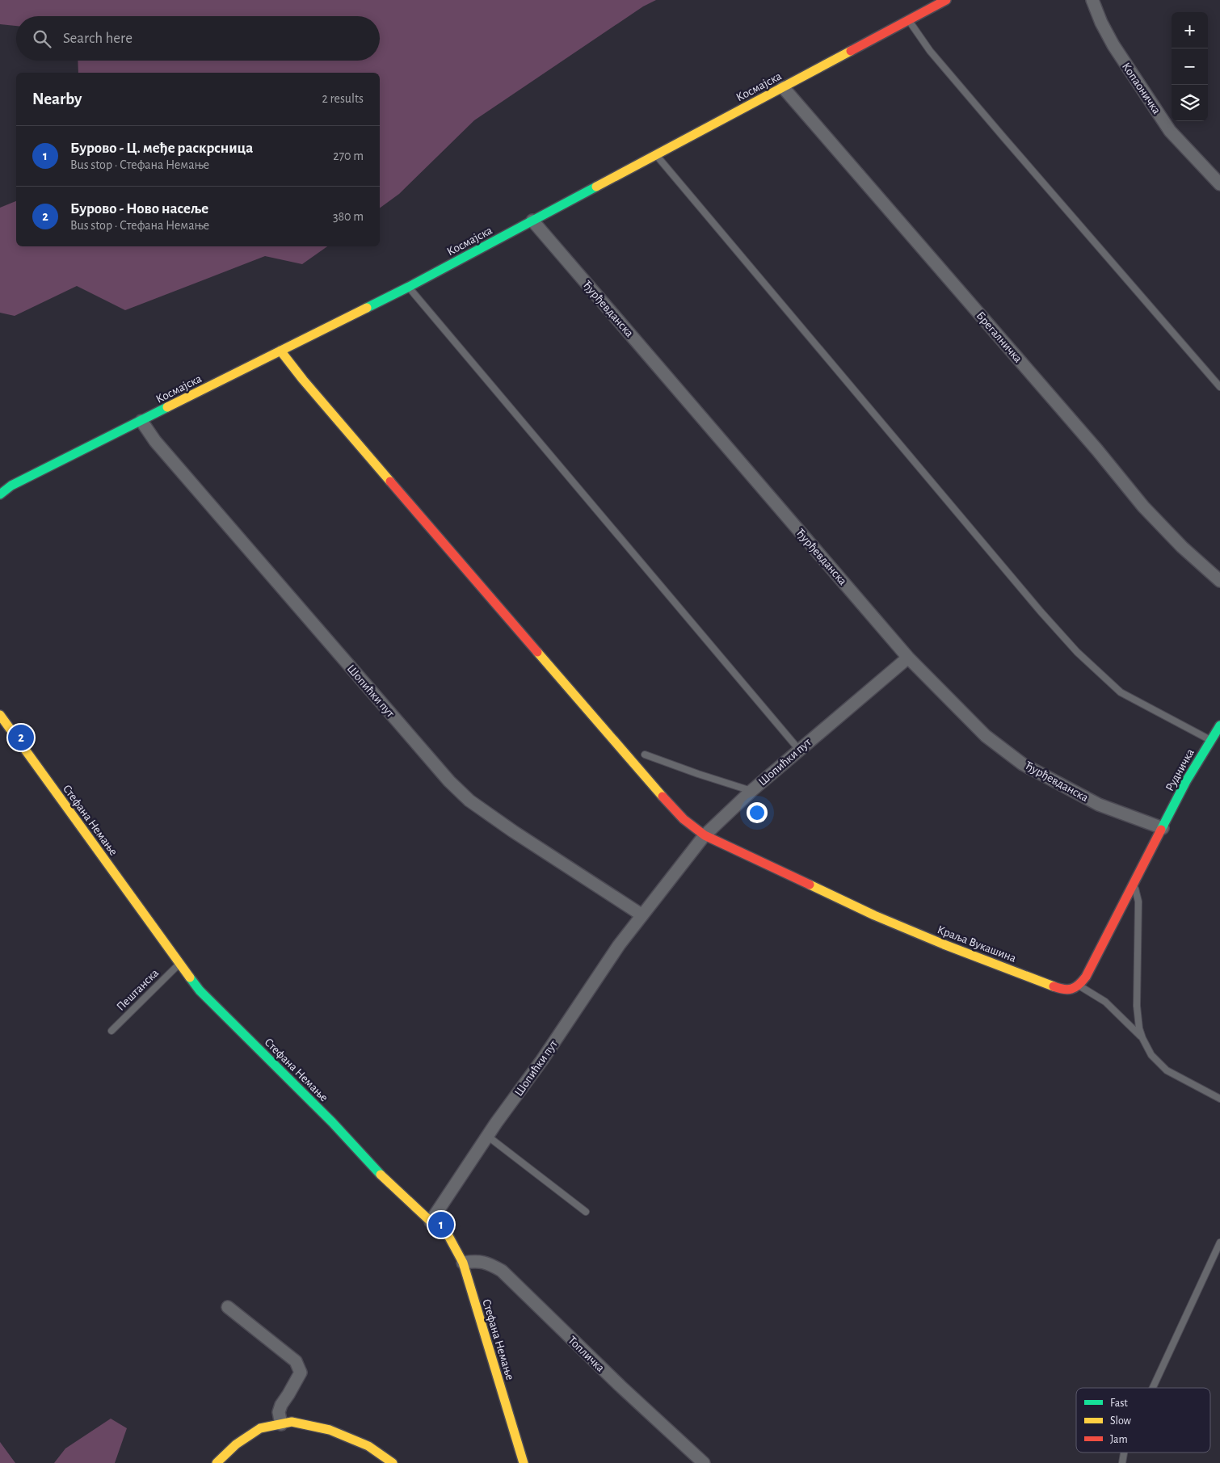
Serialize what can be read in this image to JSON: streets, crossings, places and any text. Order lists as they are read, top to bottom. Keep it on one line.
{"streets":{"street":["Космајска","Копаоничка","Ђурђевданска","Брегалничка","Шопићки пут","Рудничка","Стефана Немање","Краља Вукашина","Топличка"],"lane":["Пештанска"]},"crossings":[["Космајска","Ђурђевданска"],["Космајска","Брегалничка"],["Космајска","Шопићки пут"],["Космајска","Краља Вукашина"],["Ђурђевданска","Шопићки пут"],["Ђурђевданска","Рудничка"],["Шопићки пут","Стефана Немање"],["Шопићки пут","Краља Вукашина"],["Стефана Немање","Пештанска"],["Стефана Немање","Топличка"]],"legend":["Fast","Slow","Jam"],"page":{"map_buttons":["+","−"],"search":"Search here","heading":["Nearby","2 results"],"list":[{"mark":"1","name":"Бурово - Ц. међе раскрсница","note":"Bus stop · Стефана Немање","value":"270 m"},{"mark":"2","name":"Бурово - Ново насеље","note":"Bus stop · Стефана Немање","value":"380 m"}],"pins":["2","1"]}}
